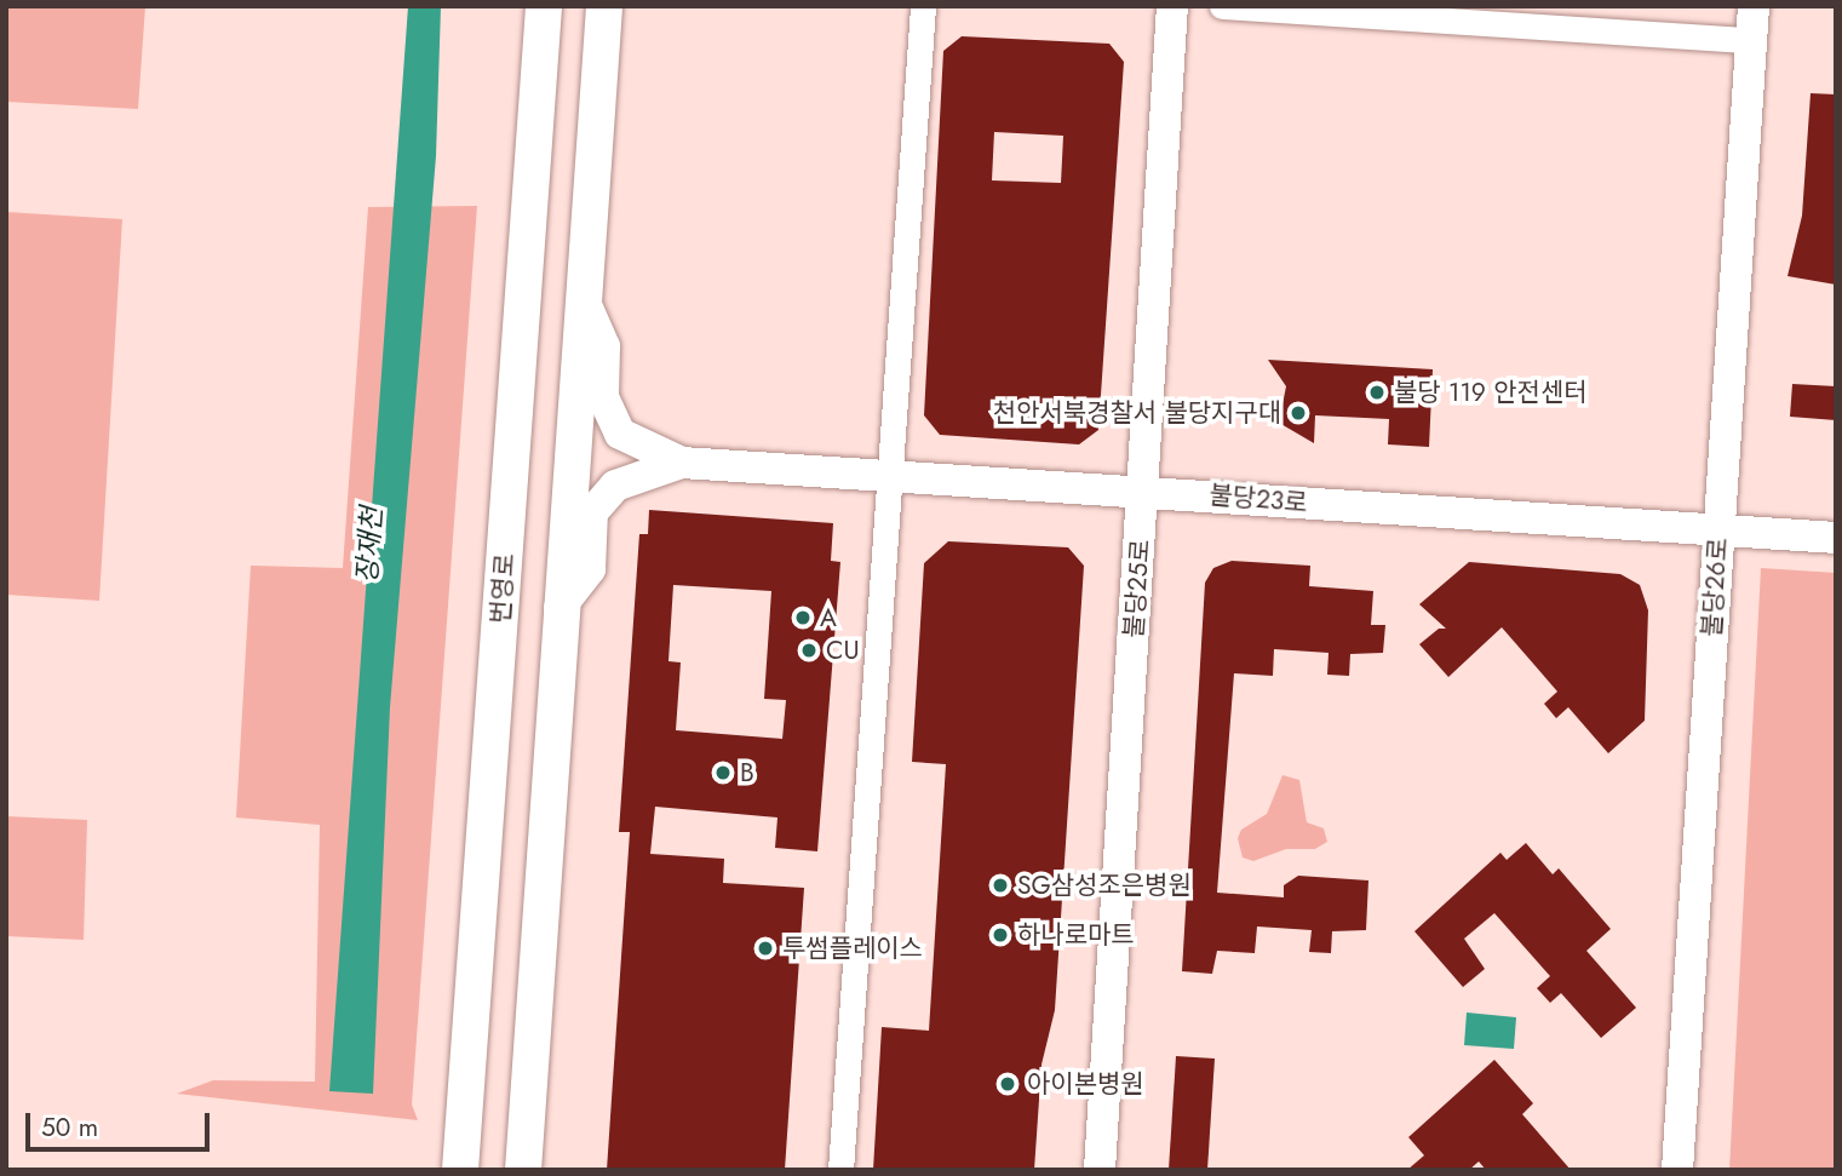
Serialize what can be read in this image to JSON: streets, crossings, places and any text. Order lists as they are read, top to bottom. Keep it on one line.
{"streets":{"main road":["번영로"],"street":["불당23로","불당26로","불당25로"]},"crossings":[["불당23로","불당26로"],["불당23로","불당25로"]],"water":["장재천"],"places":["불당 119 안전센터","천안서북경찰서 불당지구대","A","CU","B","SG삼성조은병원","하나로마트","투썸플레이스","아이본병원"],"scale_bar":"50 m"}
